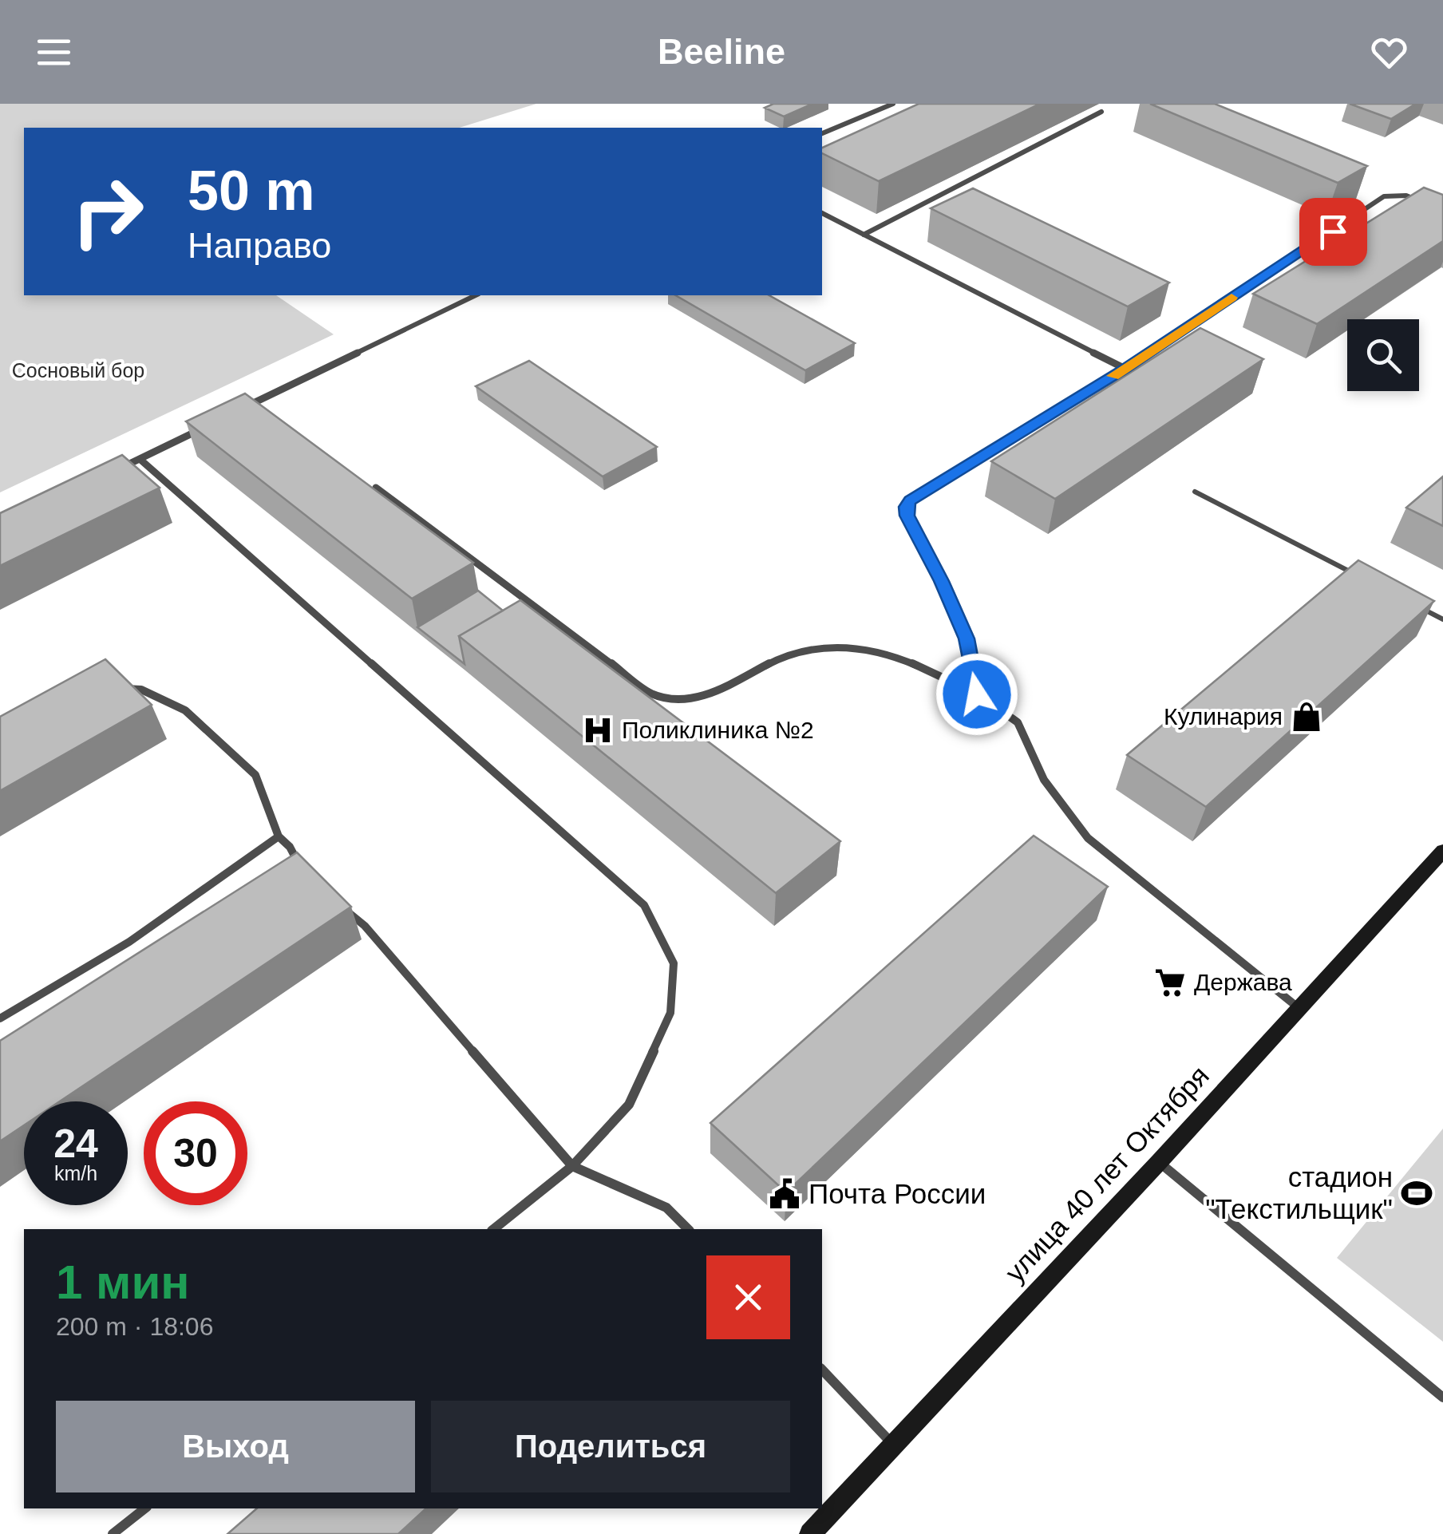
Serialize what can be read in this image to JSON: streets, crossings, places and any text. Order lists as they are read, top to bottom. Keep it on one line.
{"streets":{"main road":["улица 40 лет Октября"]},"parks":["Сосновый бор"],"places":{"shop":["Кулинария"],"hospital":["Поликлиника №2"],"supermarket":["Держава"],"sports":["стадион \"Текстильщик\""],"public building":["Почта России"]},"page":{"header":"Beeline","turn":["50 m","Направо"],"speed":"24 km/h","limit":"30","heading":["1 мин","200 m · 18:06"],"buttons":["Выход","Поделиться"]}}
